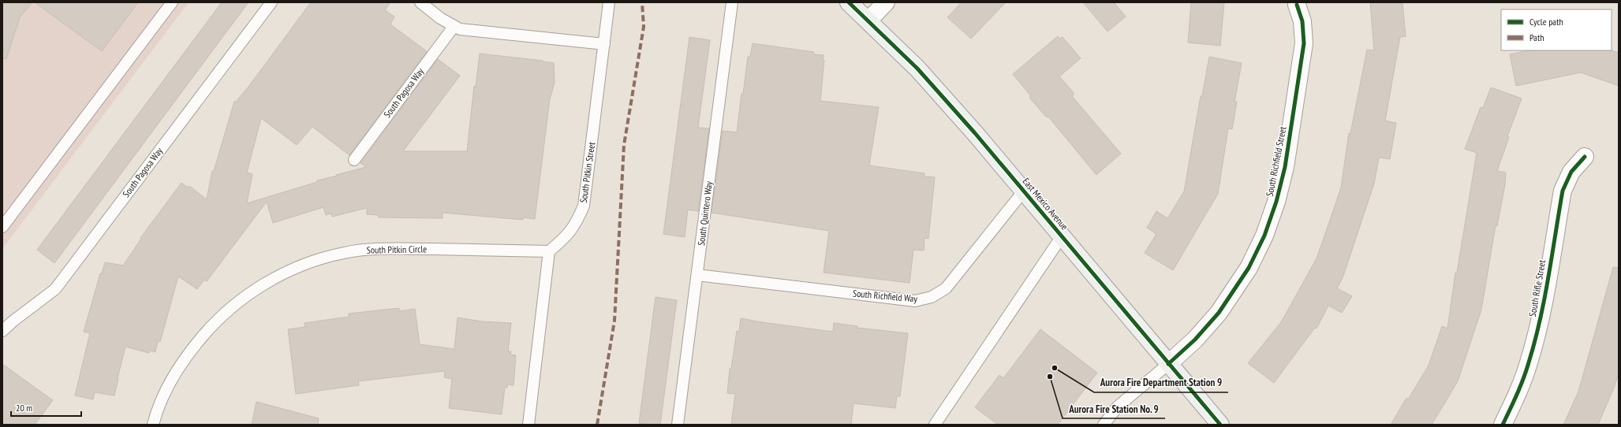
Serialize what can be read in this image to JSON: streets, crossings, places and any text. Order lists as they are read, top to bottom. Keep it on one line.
{"streets":{"street":["South Richfield Street","East Mexico Avenue","South Rifle Street"],"lane":["South Pagosa Way","South Pitkin Street","South Quintero Way","South Pitkin Circle","South Richfield Way"]},"crossings":[["South Richfield Street","East Mexico Avenue"],["South Pitkin Street","South Pitkin Circle"],["East Mexico Avenue","South Richfield Way"],["South Quintero Way","South Richfield Way"]],"places":["Aurora Fire Department Station 9","Aurora Fire Station No. 9"],"legend":["Cycle path","Path"],"scale_bar":"20 m"}
